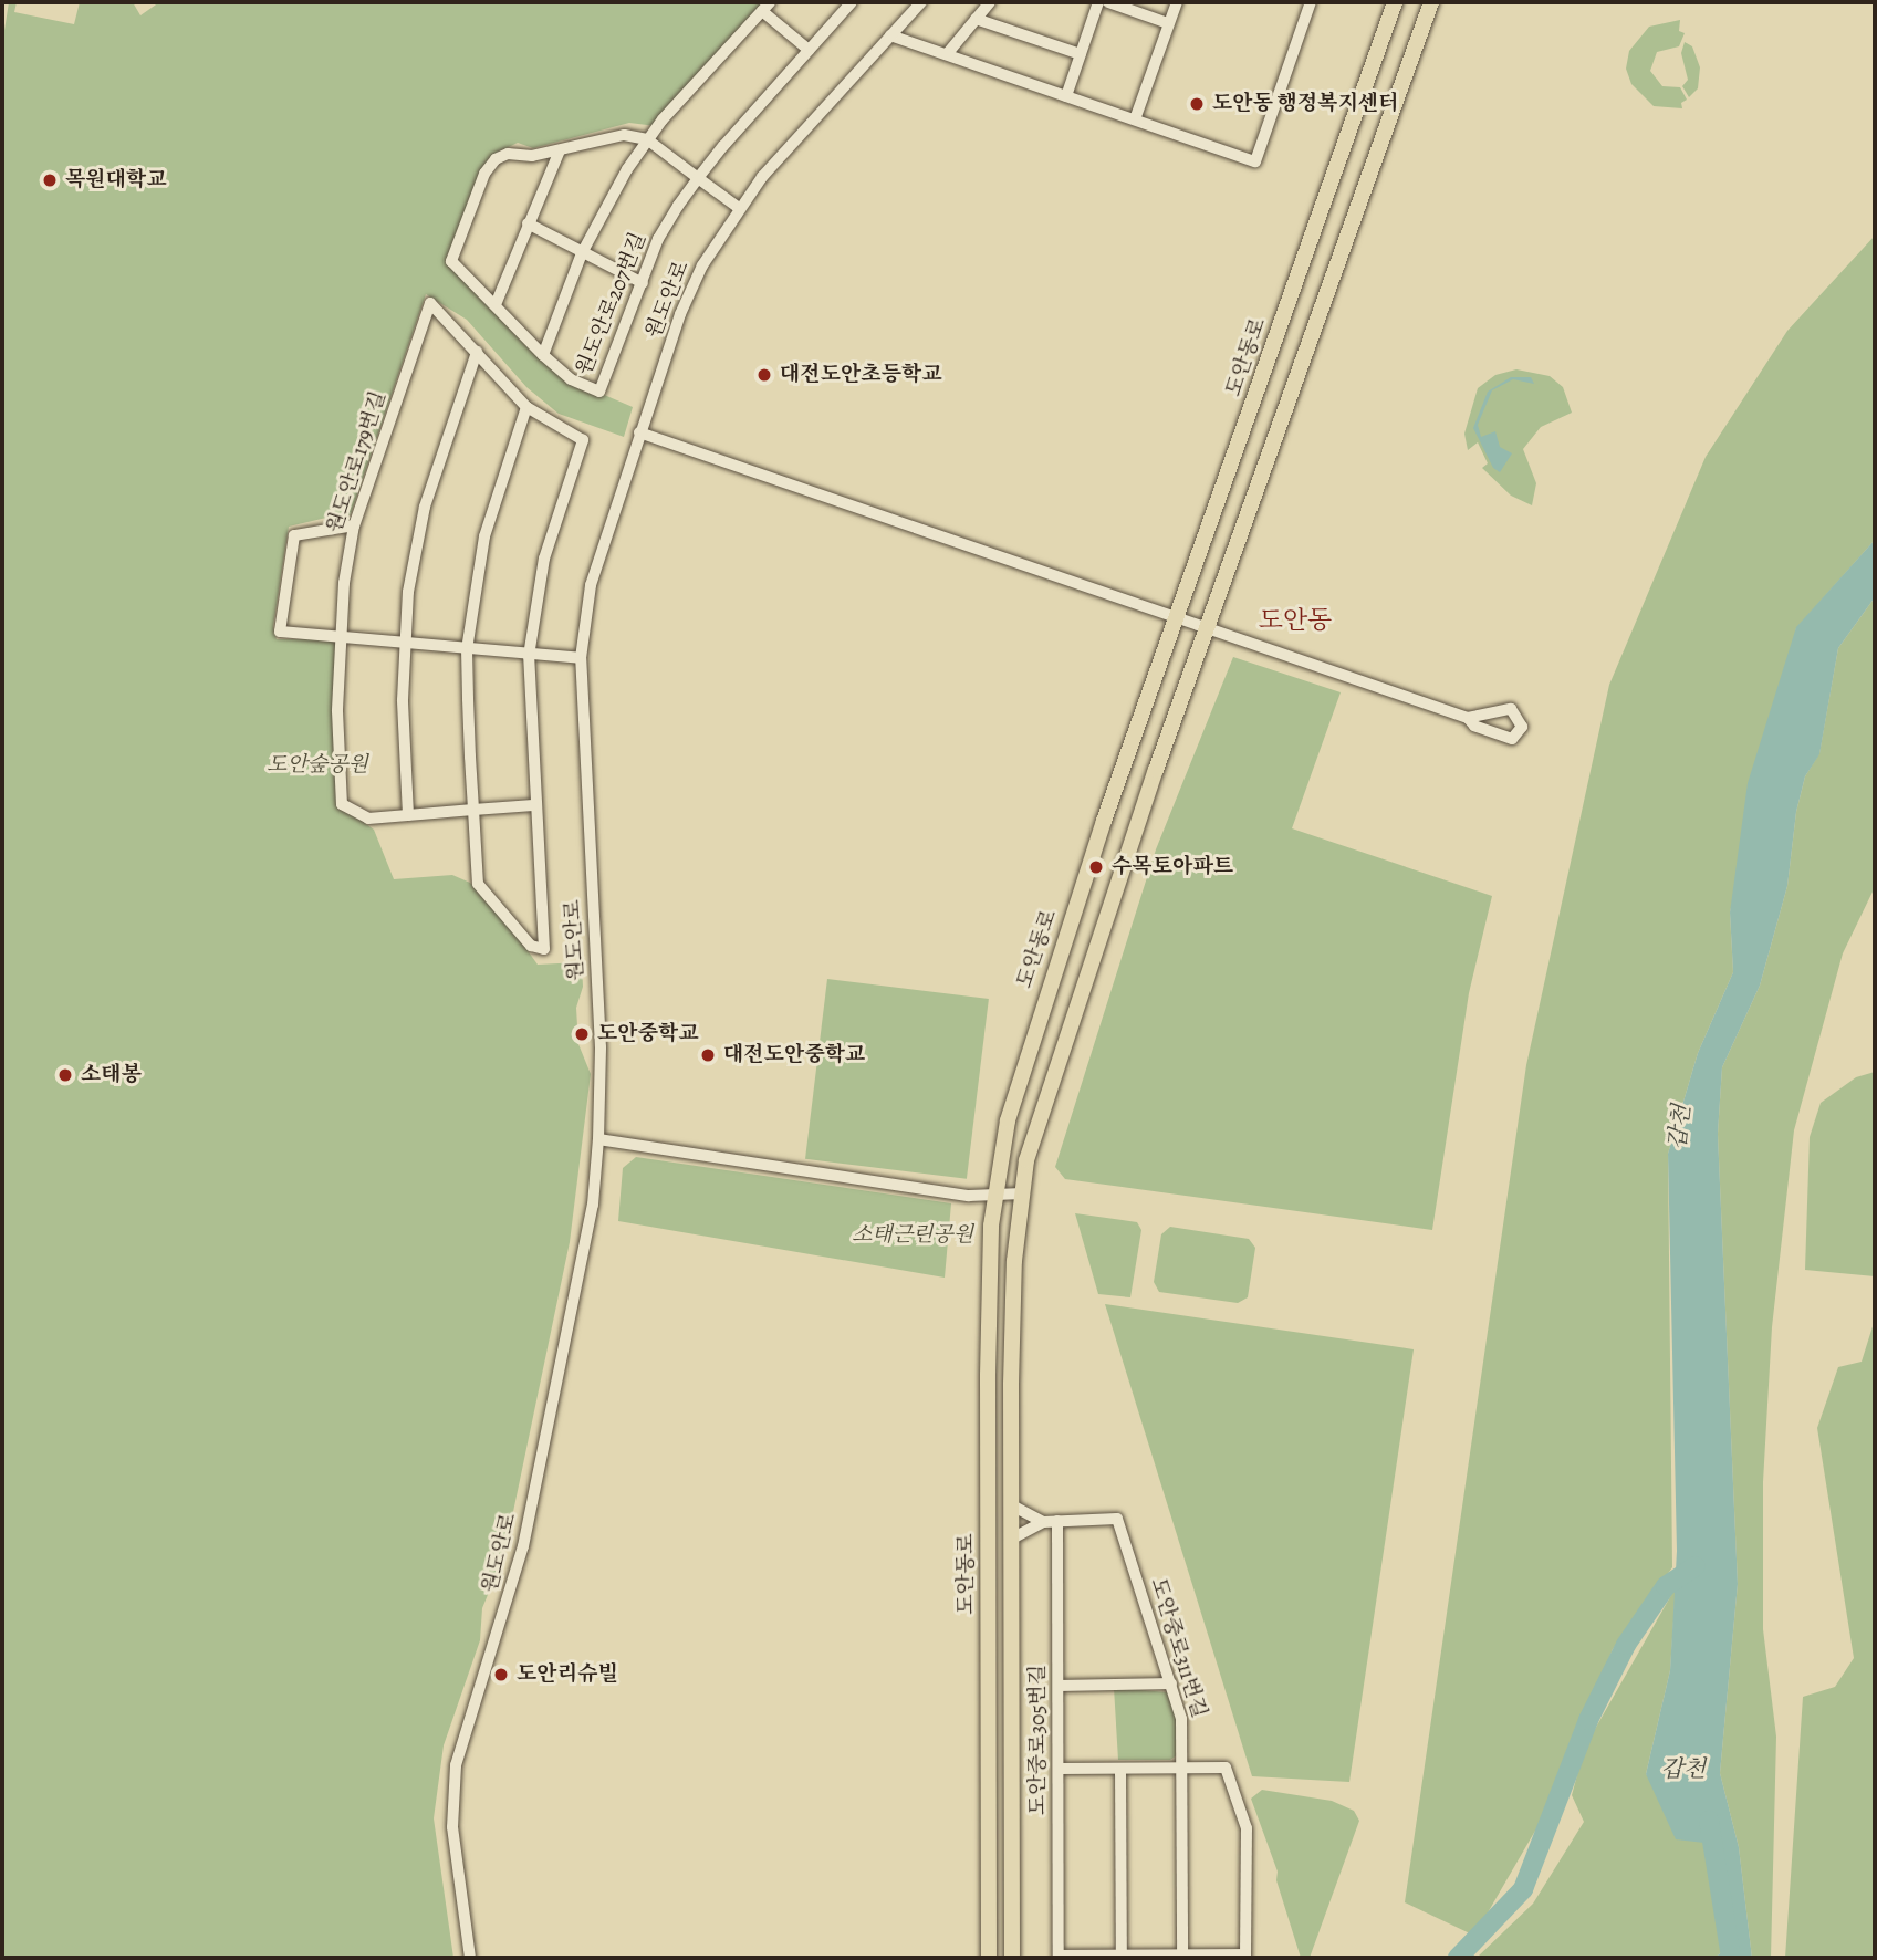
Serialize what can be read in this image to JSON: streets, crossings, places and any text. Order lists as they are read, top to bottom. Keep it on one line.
{"streets":{"main road":["도안동로"],"street":["원도안로","원도안로207번길","원도안로179번길","도안중로311번길","도안중로305번길"]},"crossings":[["도안중로311번길","도안중로305번길"]],"districts":["도안동"],"water":["갑천"],"parks":["도안숲공원","소태근린공원"],"places":["도안동 행정복지센터","목원대학교","대전도안초등학교","수목토아파트","도안중학교","대전도안중학교","소태봉","도안리슈빌"]}
